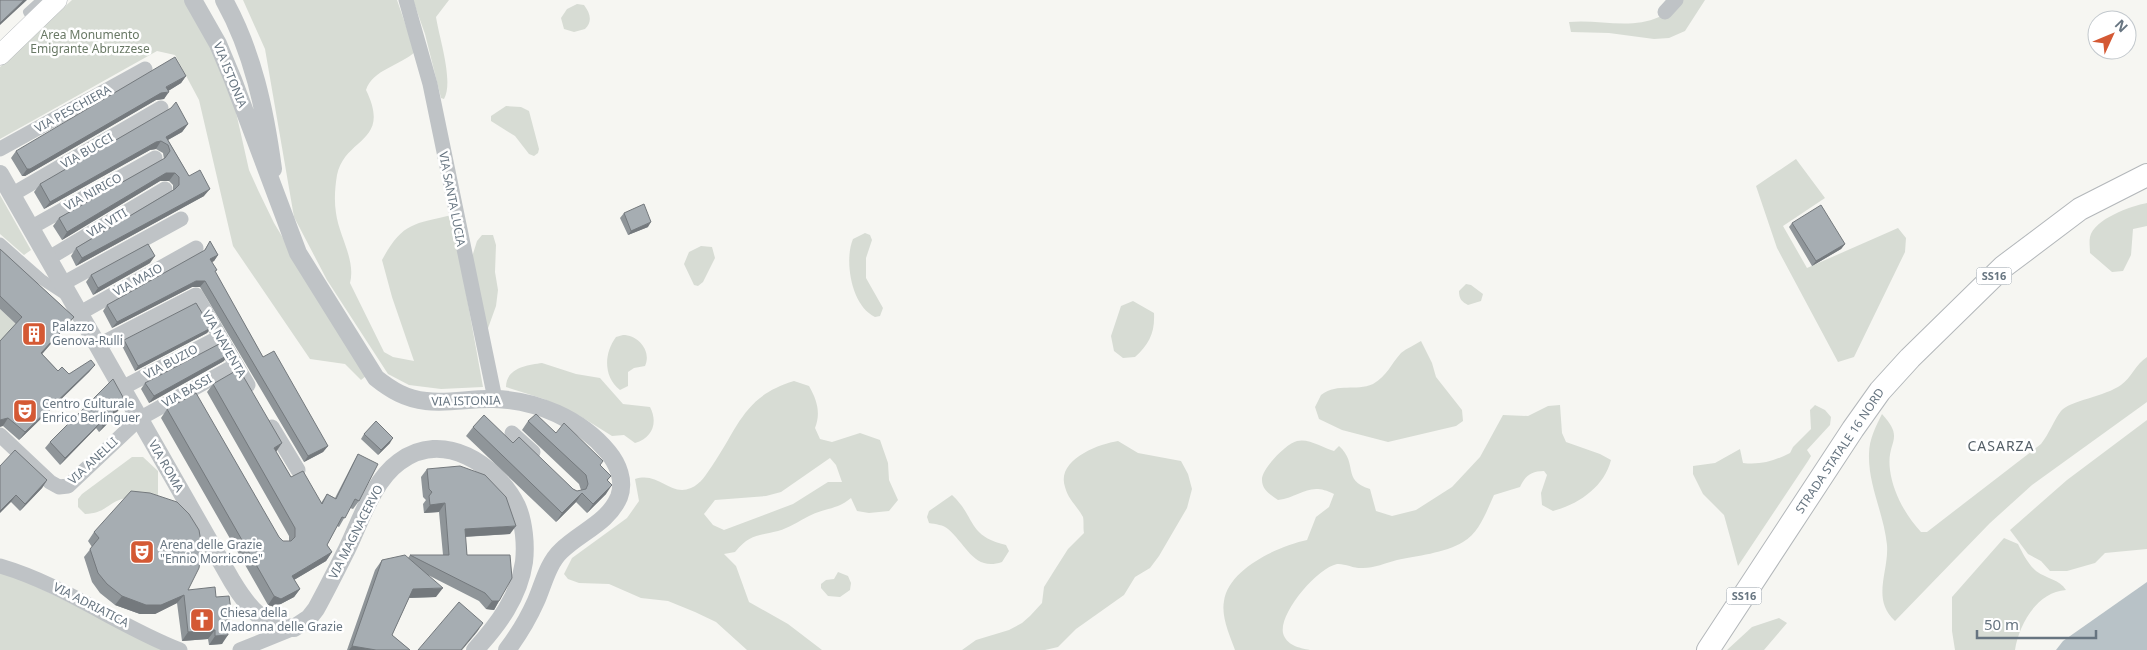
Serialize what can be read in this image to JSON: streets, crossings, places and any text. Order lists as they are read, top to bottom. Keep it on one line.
{"streets":{"main road":["SS16","STRADA STATALE 16 NORD"],"street":["VIA ISTONIA","VIA PESCHIERA","VIA BUCCI","VIA NIRICO","VIA SANTA LUCIA","VIA VITI","VIA MAIO","VIA NAVENTA","VIA BUZIO","VIA BASSI","VIA ANELLI","VIA ROMA","VIA MAGNACERVO","VIA ADRIATICA"]},"crossings":[["VIA ISTONIA","VIA SANTA LUCIA"],["VIA BUCCI","VIA ROMA"],["VIA NIRICO","VIA ROMA"],["VIA VITI","VIA ROMA"],["VIA MAIO","VIA ROMA"],["VIA NAVENTA","VIA BUZIO"],["VIA NAVENTA","VIA BASSI"],["VIA NAVENTA","VIA ROMA"],["VIA BUZIO","VIA ROMA"],["VIA BASSI","VIA ANELLI"],["VIA BASSI","VIA ROMA"],["VIA ANELLI","VIA ROMA"],["VIA ROMA","VIA MAGNACERVO"]],"districts":["CASARZA"],"parks":["Area Monumento Emigrante Abruzzese"],"places":{"building":["Palazzo Genova-Rulli"],"theatre":["Centro Culturale Enrico Berlinguer","Arena delle Grazie \"Ennio Morricone\""],"church":["Chiesa della Madonna delle Grazie"]},"scale_bar":"50 m","north":"top right"}
